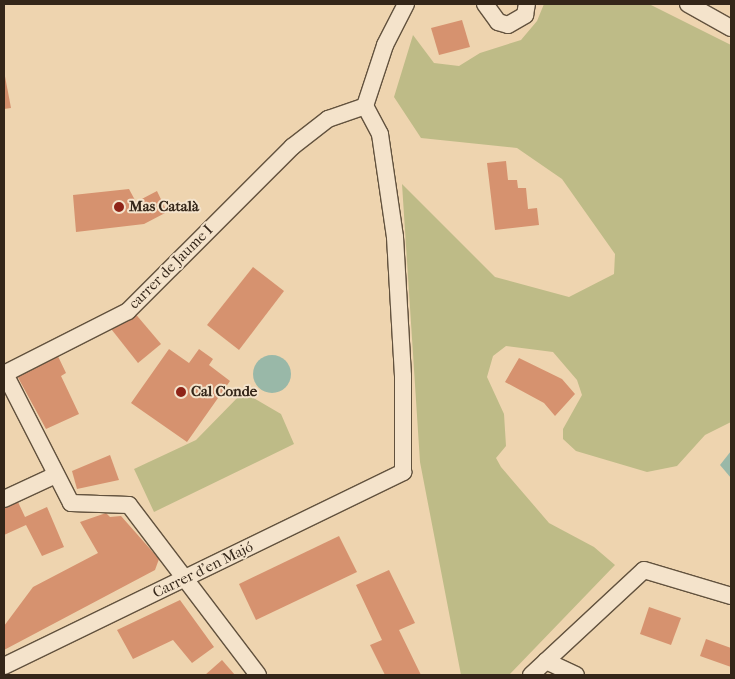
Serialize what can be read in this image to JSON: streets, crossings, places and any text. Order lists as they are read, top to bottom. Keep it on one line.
{"streets":{"street":["carrer de Jaume I","Carrer d'en Majó"]},"crossings":[["carrer de Jaume I","Carrer d'en Majó"]],"places":["Mas Català","Cal Conde"]}
